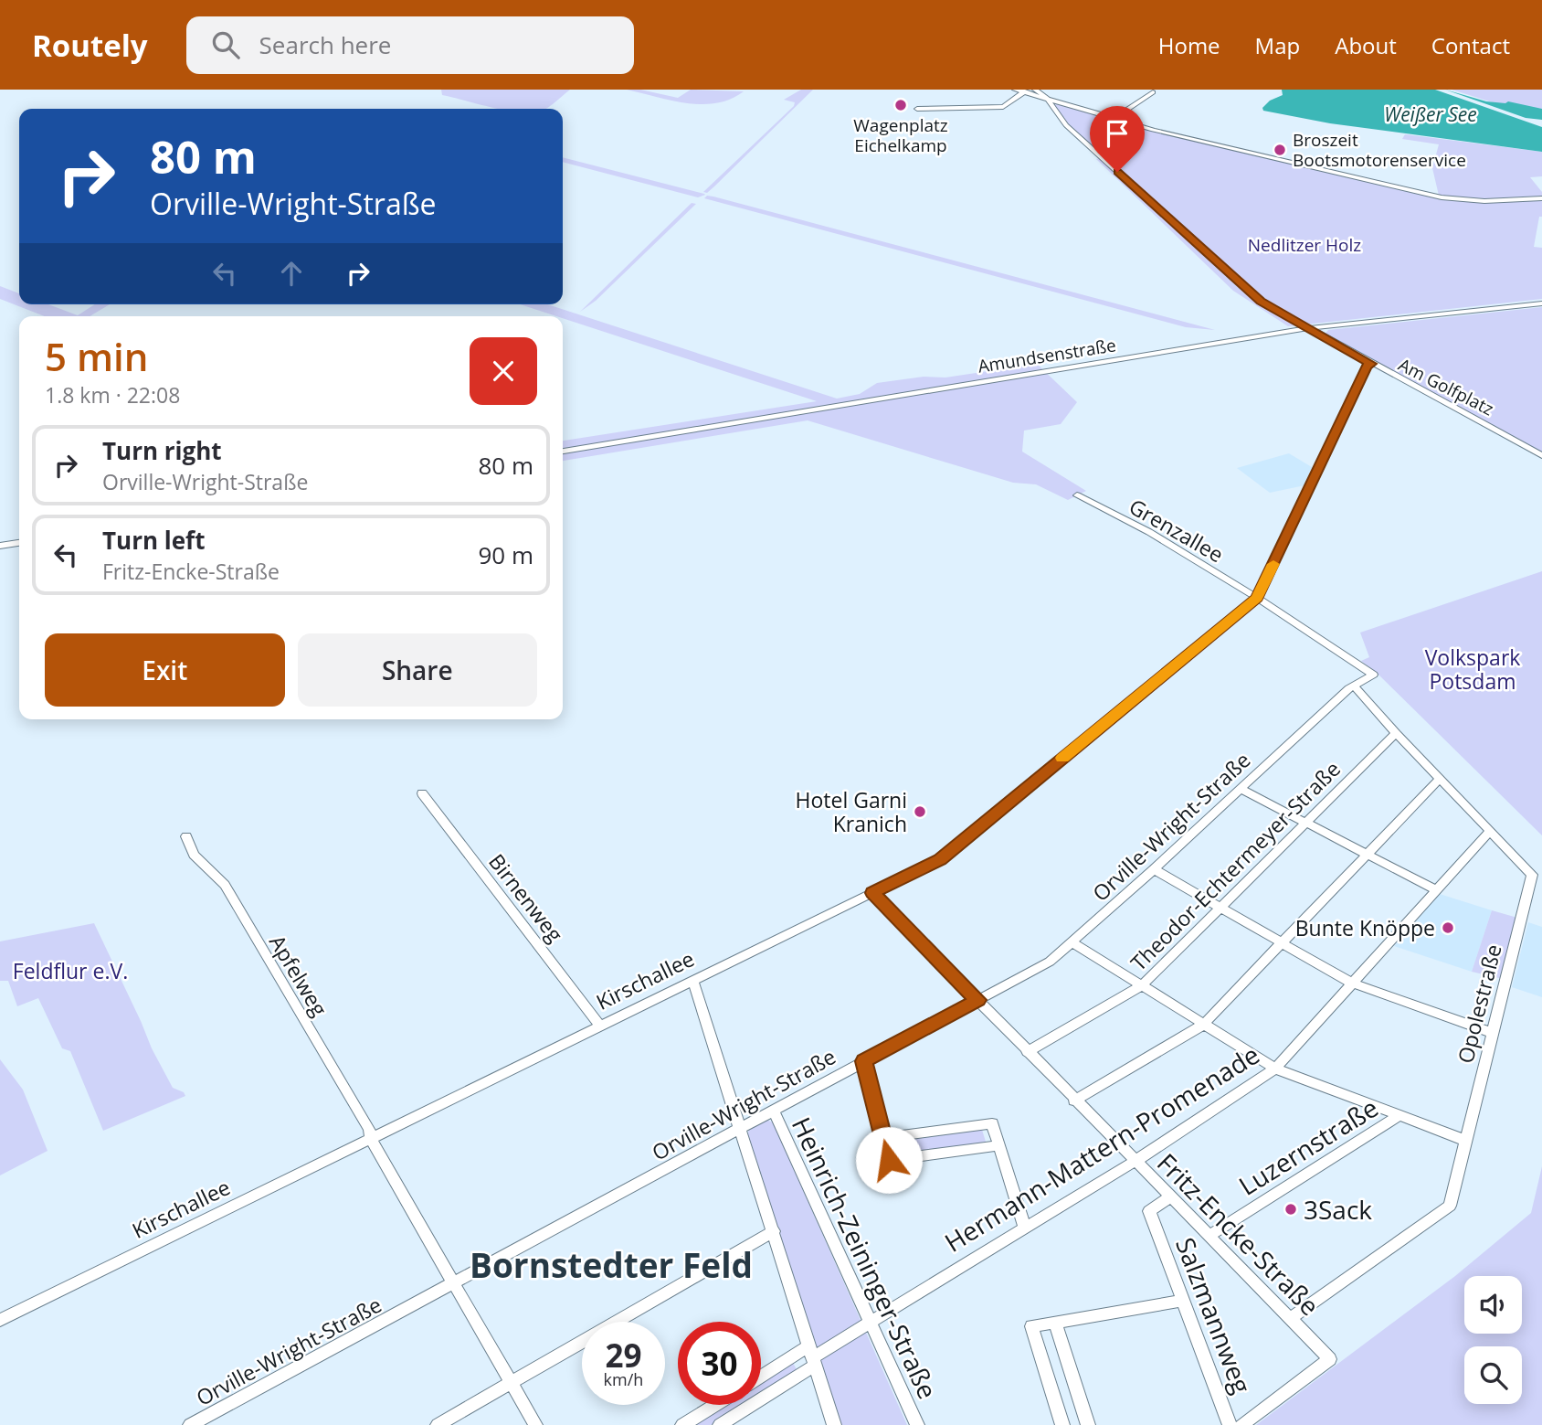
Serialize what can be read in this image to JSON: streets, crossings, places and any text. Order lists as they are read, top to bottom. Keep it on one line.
{"streets":{"street":["Amundsenstraße","Am Golfplatz","Grenzallee","Orville-Wright-Straße","Theodor-Echtermeyer-Straße","Birnenweg","Apfelweg","Kirschallee","Opolestraße","Luzernstraße","Hermann-Mattern-Promenade","Fritz-Encke-Straße","Heinrich-Zeininger-Straße","Salzmannweg"]},"crossings":[["Amundsenstraße","Am Golfplatz"],["Grenzallee","Orville-Wright-Straße"],["Grenzallee","Kirschallee"],["Orville-Wright-Straße","Apfelweg"],["Orville-Wright-Straße","Kirschallee"],["Orville-Wright-Straße","Opolestraße"],["Orville-Wright-Straße","Fritz-Encke-Straße"],["Orville-Wright-Straße","Heinrich-Zeininger-Straße"],["Theodor-Echtermeyer-Straße","Opolestraße"],["Theodor-Echtermeyer-Straße","Fritz-Encke-Straße"],["Birnenweg","Kirschallee"],["Apfelweg","Kirschallee"],["Kirschallee","Fritz-Encke-Straße"],["Opolestraße","Hermann-Mattern-Promenade"],["Opolestraße","Fritz-Encke-Straße"],["Luzernstraße","Fritz-Encke-Straße"],["Hermann-Mattern-Promenade","Fritz-Encke-Straße"],["Hermann-Mattern-Promenade","Heinrich-Zeininger-Straße"],["Fritz-Encke-Straße","Salzmannweg"]],"districts":["Bornstedter Feld"],"water":["Weißer See"],"parks":["Nedlitzer Holz","Volkspark Potsdam","Feldflur e.V."],"places":["Wagenplatz Eichelkamp","Broszeit Bootsmotorenservice","Hotel Garni Kranich","Bunte Knöppe","3Sack"],"page":{"header":"Routely","search":"Search here","nav":["Home","Map","About","Contact"],"turn":["80 m","Orville-Wright-Straße"],"heading":["5 min","1.8 km · 22:08"],"list":[{"name":"Turn right","note":"Orville-Wright-Straße","value":"80 m"},{"name":"Turn left","note":"Fritz-Encke-Straße","value":"90 m"}],"buttons":["Exit","Share"],"speed":"29 km/h","limit":"30"}}
